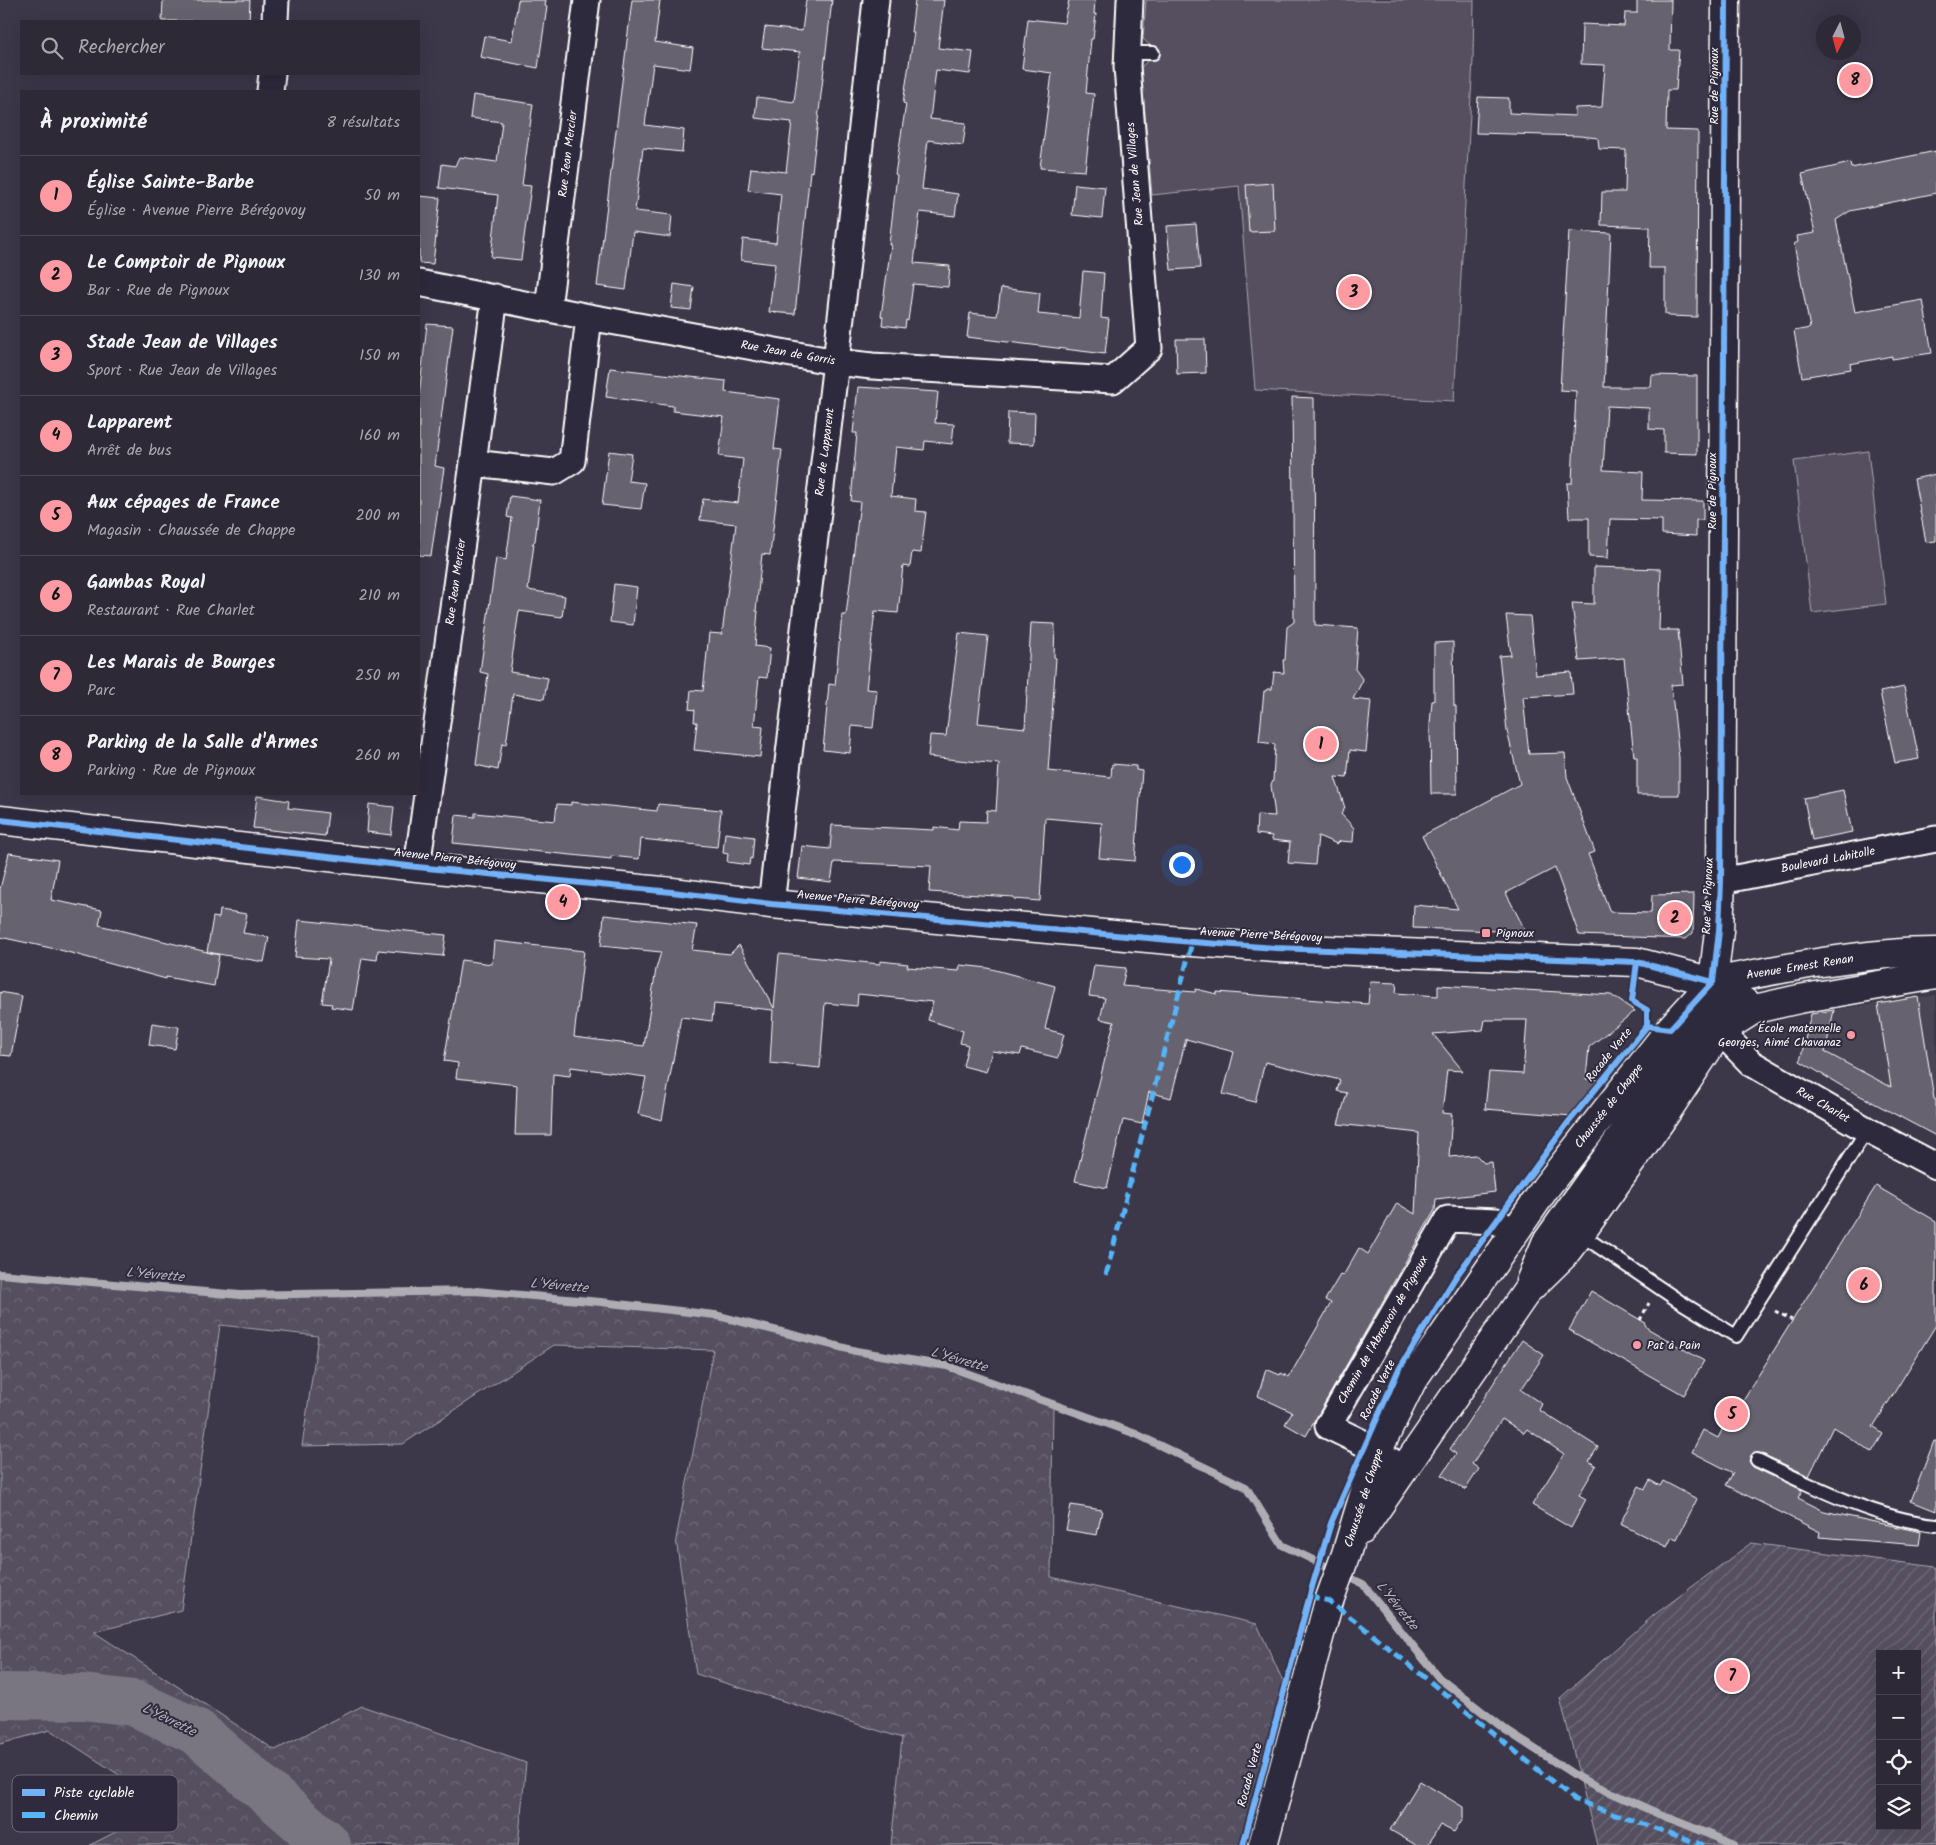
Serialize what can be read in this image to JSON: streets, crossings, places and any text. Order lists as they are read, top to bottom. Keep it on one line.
{"streets":{"main road":["Rue de Pignoux","Avenue Pierre Bérégovoy","Avenue Ernest Renan","Chaussée de Chappe"],"street":["Rue Jean Mercier","Rue Jean de Villages","Rue Jean de Gorris","Rue de Lapparent","Boulevard Lahitolle","Rue Charlet","Chemin de l'Abreuvoir de Pignoux"],"cycle path":["Rocade Verte"]},"crossings":[["Rue de Pignoux","Avenue Pierre Bérégovoy"],["Rue de Pignoux","Boulevard Lahitolle"],["Rue de Pignoux","Avenue Ernest Renan"],["Rue de Pignoux","Rue Charlet"],["Rue de Pignoux","Chaussée de Chappe"],["Rue Jean Mercier","Rue Jean de Gorris"],["Rue Jean Mercier","Avenue Pierre Bérégovoy"],["Rue Jean de Villages","Rue Jean de Gorris"],["Rue Jean de Gorris","Rue de Lapparent"],["Rue de Lapparent","Avenue Pierre Bérégovoy"],["Avenue Pierre Bérégovoy","Avenue Ernest Renan"],["Avenue Pierre Bérégovoy","Chaussée de Chappe"],["Avenue Ernest Renan","Chaussée de Chappe"],["Rue Charlet","Chaussée de Chappe"],["Chaussée de Chappe","Chemin de l'Abreuvoir de Pignoux"]],"water":["L'Yévrette","L'Yèvrette"],"places":{"transit":["Pignoux"],"other":["École maternelle Georges, Aimé Chavanaz","Pat à Pain"]},"legend":["Piste cyclable","Chemin"],"north":"bottom","page":{"search":"Rechercher","pins":["8","3","1","4","2","6","5","7"],"heading":["À proximité","8 résultats"],"list":[{"mark":"1","name":"Église Sainte-Barbe","note":"Église · Avenue Pierre Bérégovoy","value":"50 m"},{"mark":"2","name":"Le Comptoir de Pignoux","note":"Bar · Rue de Pignoux","value":"130 m"},{"mark":"3","name":"Stade Jean de Villages","note":"Sport · Rue Jean de Villages","value":"150 m"},{"mark":"4","name":"Lapparent","note":"Arrêt de bus","value":"160 m"},{"mark":"5","name":"Aux cépages de France","note":"Magasin · Chaussée de Chappe","value":"200 m"},{"mark":"6","name":"Gambas Royal","note":"Restaurant · Rue Charlet","value":"210 m"},{"mark":"7","name":"Les Marais de Bourges","note":"Parc","value":"250 m"},{"mark":"8","name":"Parking de la Salle d'Armes","note":"Parking · Rue de Pignoux","value":"260 m"}],"map_buttons":["+","−"]}}
